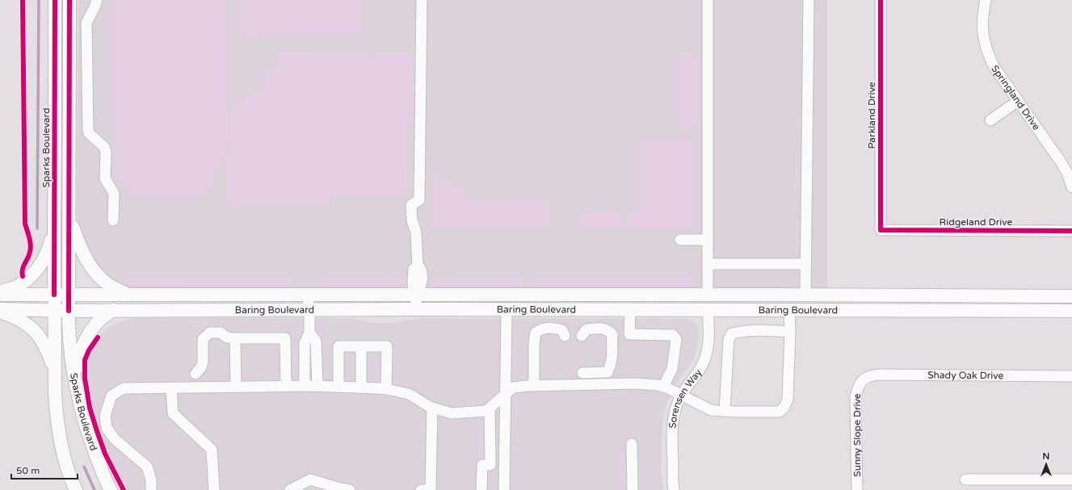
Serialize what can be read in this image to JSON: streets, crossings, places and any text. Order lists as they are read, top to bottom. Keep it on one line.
{"streets":{"main road":["Sparks Boulevard","Baring Boulevard"],"street":["Springland Drive","Parkland Drive","Ridgeland Drive","Shady Oak Drive","Sorensen Way","Sunny Slope Drive"]},"crossings":[["Parkland Drive","Ridgeland Drive"],["Sparks Boulevard","Baring Boulevard"],["Baring Boulevard","Sorensen Way"],["Shady Oak Drive","Sunny Slope Drive"]],"scale_bar":"50 m","north":"top"}
